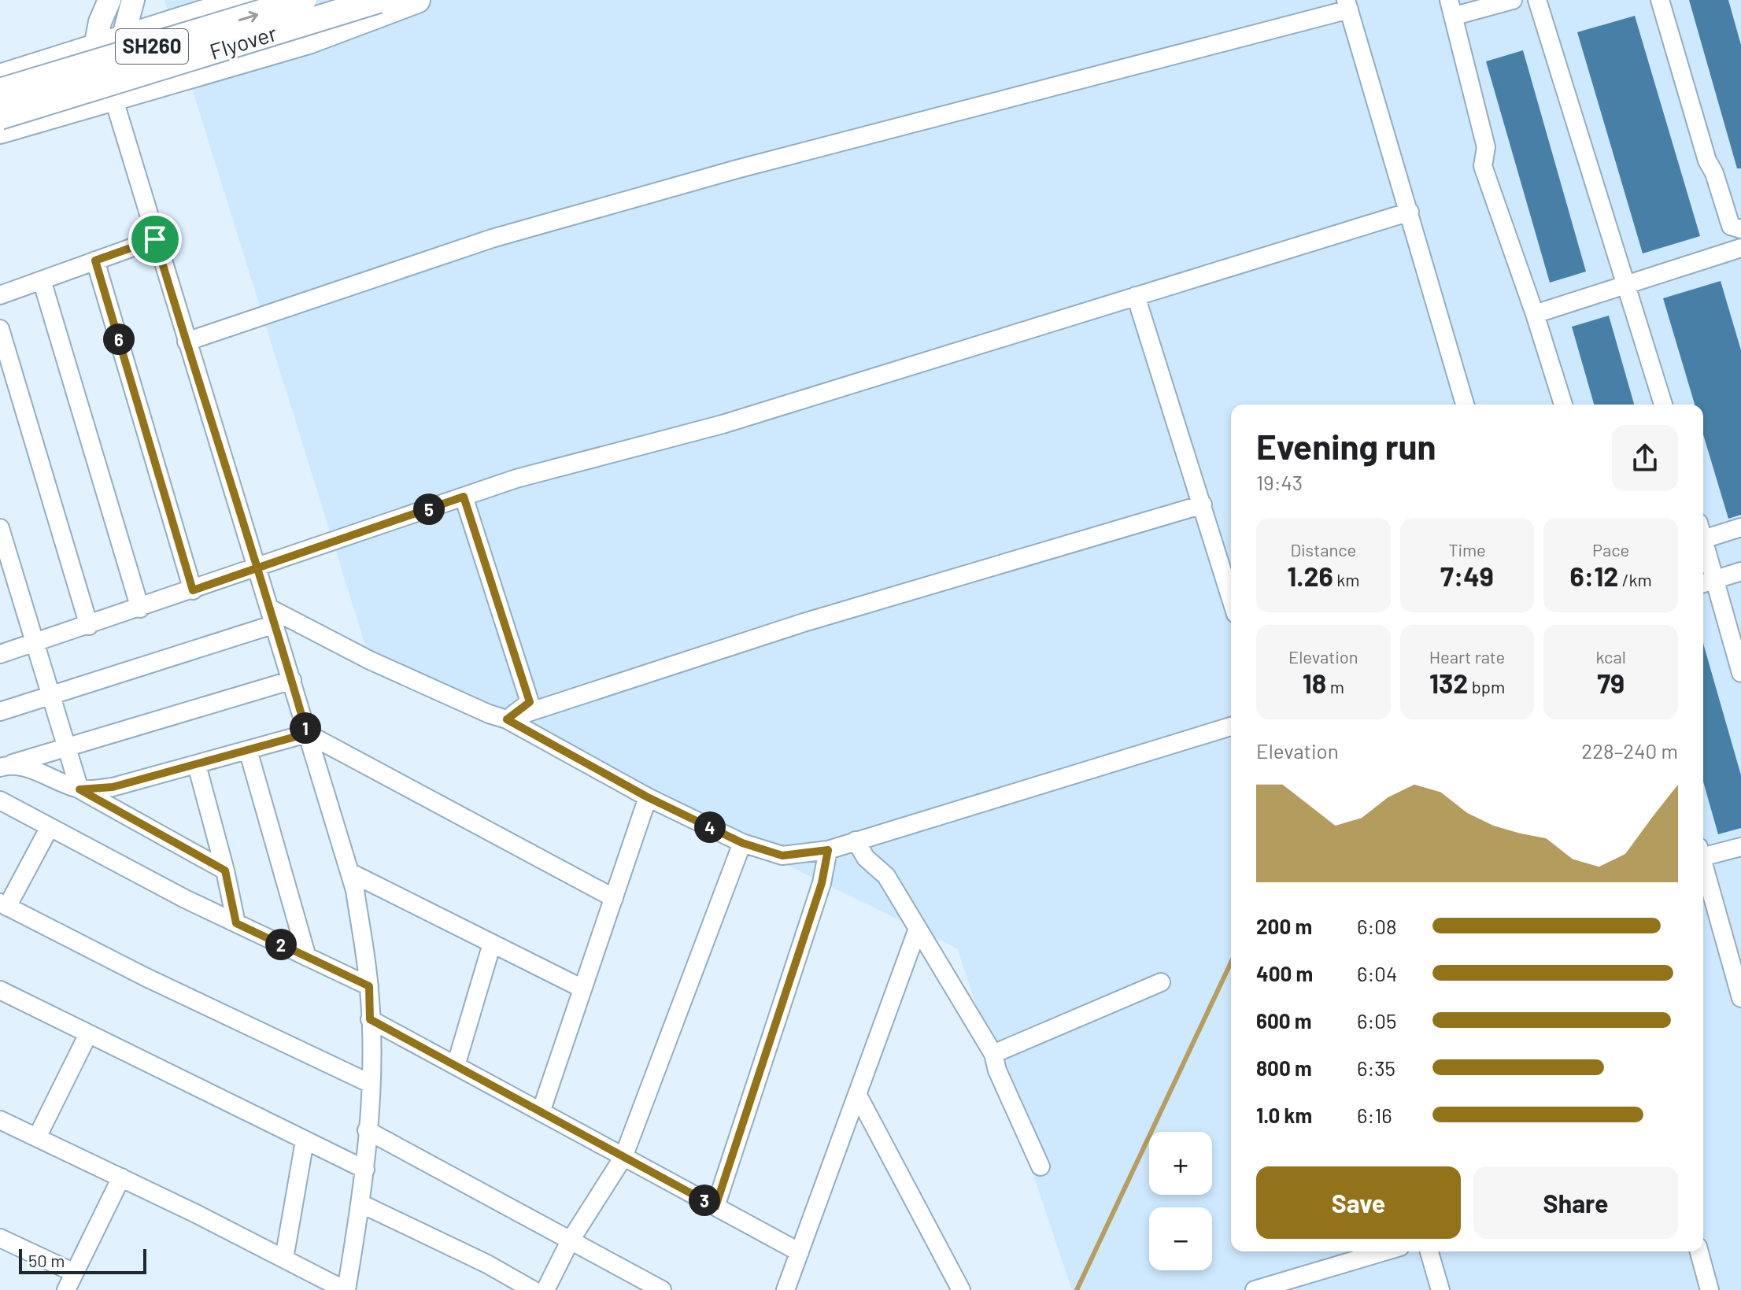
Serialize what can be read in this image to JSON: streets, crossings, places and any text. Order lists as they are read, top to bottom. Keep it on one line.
{"streets":{"highway":["Flyover","SH260"]},"scale_bar":"50 m","page":{"pins":["6","5","1","4","2","3"],"heading":["Evening run","19:43"],"stats":[["Distance","1.26 km"],["Time","7:49"],["Pace","6:12 /km"],["Elevation","18 m"],["Heart rate","132 bpm"],["kcal","79"]],"chart":["Elevation","228–240 m"],"list":[{"name":"200 m","note":"6:08"},{"name":"400 m","note":"6:04"},{"name":"600 m","note":"6:05"},{"name":"800 m","note":"6:35"},{"name":"1.0 km","note":"6:16"}],"map_buttons":["+","−"],"buttons":["Save","Share"],"scale":"50 m"}}
